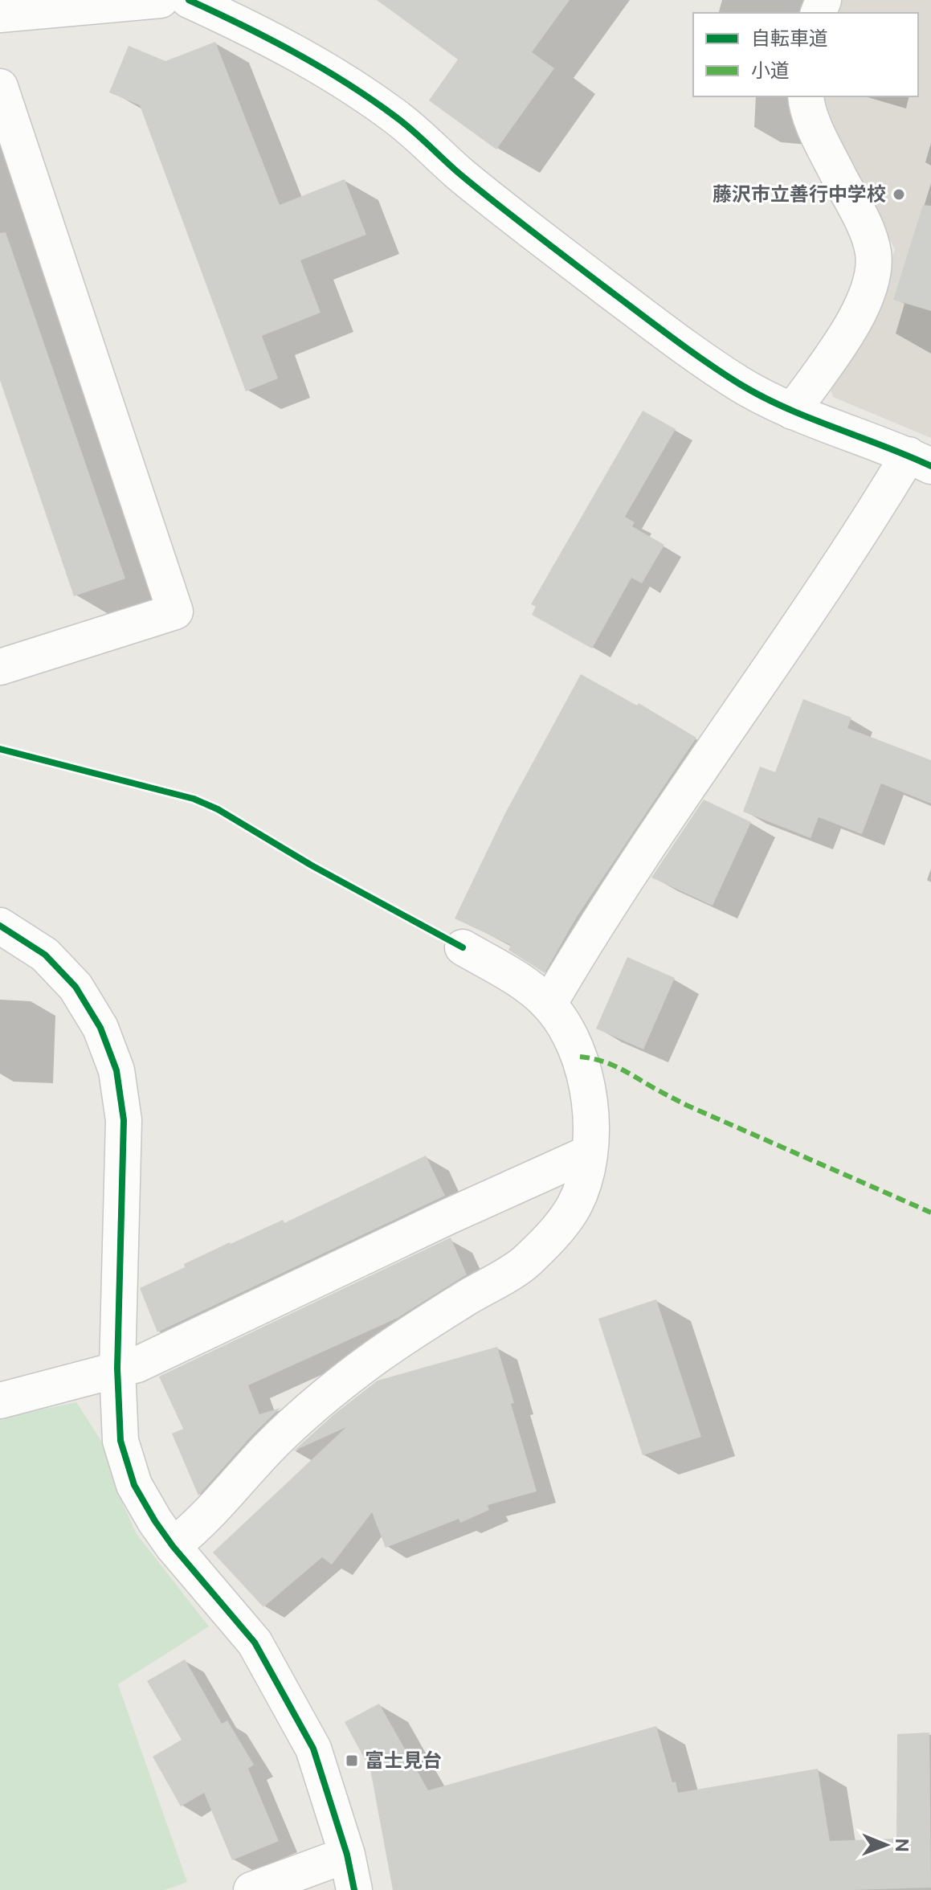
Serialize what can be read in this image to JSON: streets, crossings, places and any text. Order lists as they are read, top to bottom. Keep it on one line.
{"places":{"other":["藤沢市立善行中学校"],"transit":["富士見台"]},"legend":["自転車道","小道"],"north":"right"}
